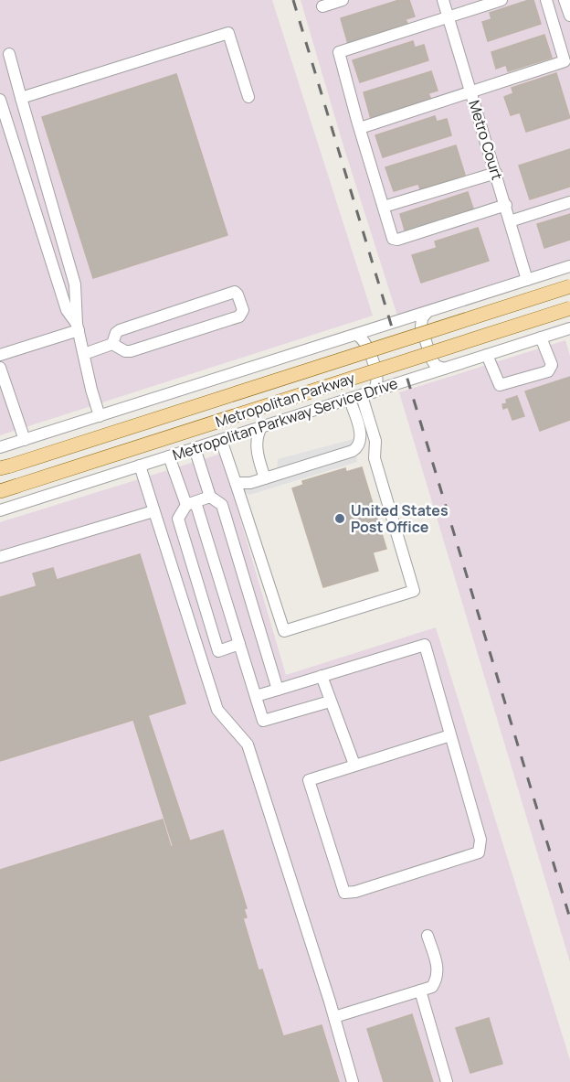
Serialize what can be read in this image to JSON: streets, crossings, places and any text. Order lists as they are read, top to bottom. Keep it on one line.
{"streets":{"main road":["Metropolitan Parkway"],"street":["Metro Court","Metropolitan Parkway Service Drive"]},"places":["United States Post Office"]}
